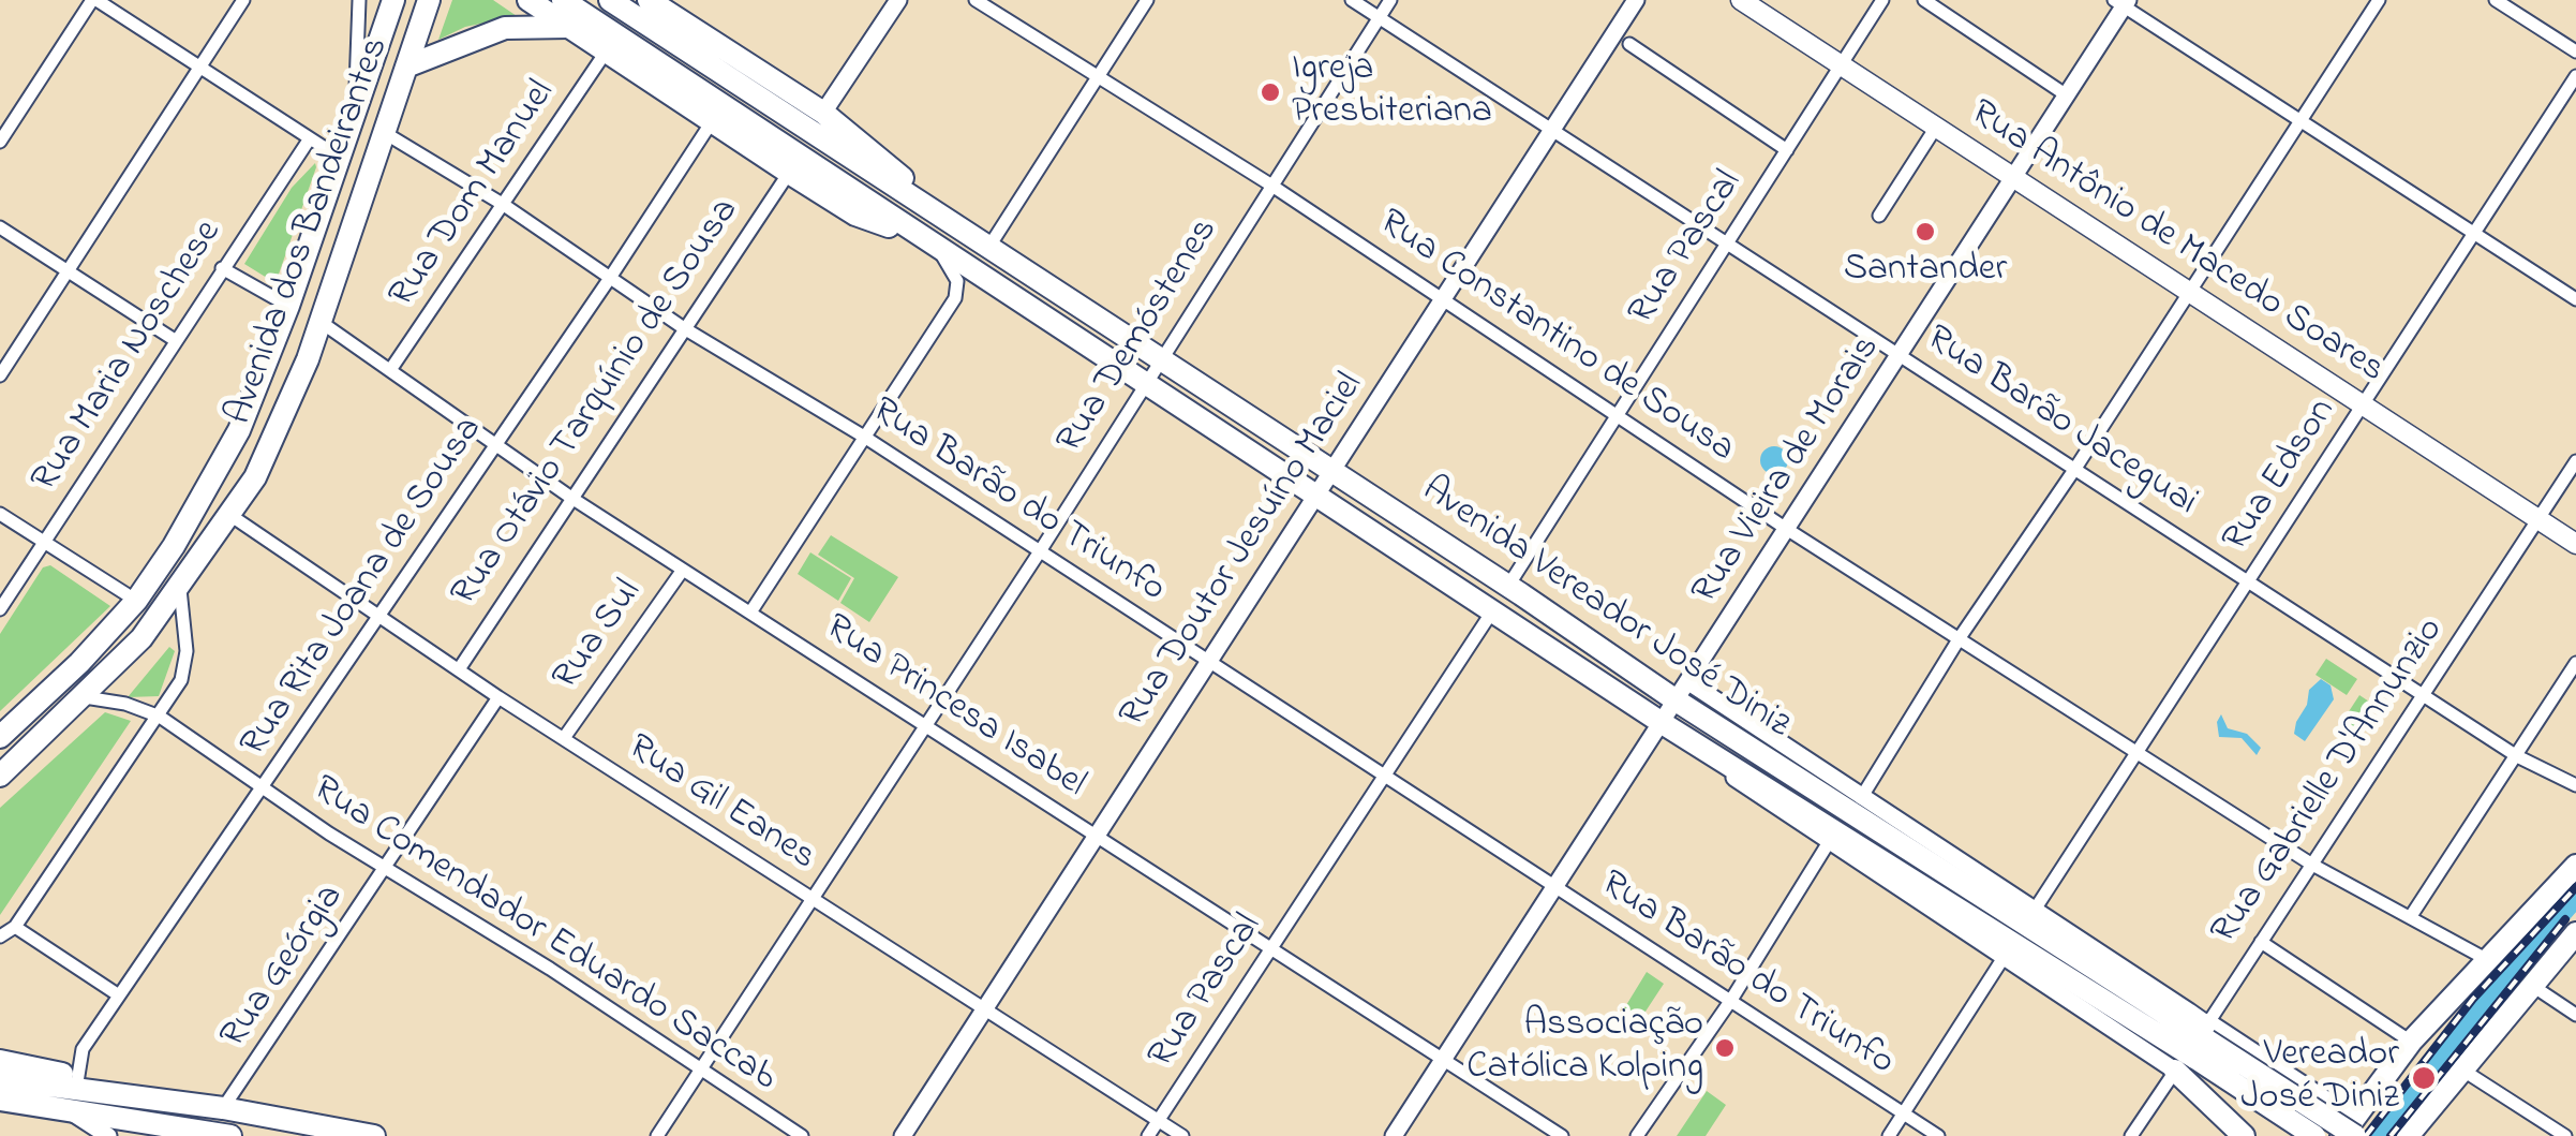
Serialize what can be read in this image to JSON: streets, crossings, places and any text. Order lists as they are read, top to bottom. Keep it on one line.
{"streets":{"main road":["Avenida dos Bandeirantes","Rua Antônio de Macedo Soares","Avenida Vereador José Diniz"],"street":["Rua Dom Manuel","Rua Pascal","Rua Demóstenes","Rua Constantino de Sousa","Rua Maria Noschese","Rua Otávio Tarquínio de Sousa","Rua Barão Jaceguai","Rua Vieira de Morais","Rua Edson","Rua Barão do Triunfo","Rua Doutor Jesuíno Maciel","Rua Rita Joana de Sousa","Rua Sul","Rua Princesa Isabel","Rua Gabrielle D'Annunzio","Rua Gil Eanes","Rua Comendador Eduardo Saccab","Rua Geórgia"]},"crossings":[["Rua Dom Manuel","Rua Barão do Triunfo"],["Rua Dom Manuel","Rua Princesa Isabel"],["Avenida dos Bandeirantes","Rua Barão do Triunfo"],["Avenida dos Bandeirantes","Rua Princesa Isabel"],["Avenida dos Bandeirantes","Rua Gil Eanes"],["Avenida dos Bandeirantes","Rua Comendador Eduardo Saccab"],["Rua Antônio de Macedo Soares","Rua Pascal"],["Rua Antônio de Macedo Soares","Rua Vieira de Morais"],["Rua Antônio de Macedo Soares","Rua Edson"],["Rua Antônio de Macedo Soares","Rua Gabrielle D'Annunzio"],["Rua Pascal","Rua Constantino de Sousa"],["Rua Pascal","Rua Barão Jaceguai"],["Rua Pascal","Rua Barão do Triunfo"],["Rua Pascal","Avenida Vereador José Diniz"],["Rua Pascal","Rua Princesa Isabel"],["Rua Pascal","Rua Gil Eanes"],["Rua Demóstenes","Rua Constantino de Sousa"],["Rua Demóstenes","Rua Barão Jaceguai"],["Rua Demóstenes","Rua Barão do Triunfo"],["Rua Demóstenes","Avenida Vereador José Diniz"],["Rua Demóstenes","Rua Princesa Isabel"],["Rua Demóstenes","Rua Gil Eanes"],["Rua Demóstenes","Rua Comendador Eduardo Saccab"],["Rua Constantino de Sousa","Rua Vieira de Morais"],["Rua Constantino de Sousa","Rua Edson"],["Rua Constantino de Sousa","Rua Doutor Jesuíno Maciel"],["Rua Constantino de Sousa","Rua Gabrielle D'Annunzio"],["Rua Otávio Tarquínio de Sousa","Rua Barão do Triunfo"],["Rua Otávio Tarquínio de Sousa","Rua Princesa Isabel"],["Rua Otávio Tarquínio de Sousa","Rua Gil Eanes"],["Rua Barão Jaceguai","Rua Vieira de Morais"],["Rua Barão Jaceguai","Rua Edson"],["Rua Barão Jaceguai","Rua Doutor Jesuíno Maciel"],["Rua Barão Jaceguai","Rua Gabrielle D'Annunzio"],["Rua Vieira de Morais","Rua Barão do Triunfo"],["Rua Vieira de Morais","Avenida Vereador José Diniz"],["Rua Vieira de Morais","Rua Princesa Isabel"],["Rua Edson","Avenida Vereador José Diniz"],["Rua Barão do Triunfo","Rua Doutor Jesuíno Maciel"],["Rua Barão do Triunfo","Rua Rita Joana de Sousa"],["Rua Doutor Jesuíno Maciel","Avenida Vereador José Diniz"],["Rua Doutor Jesuíno Maciel","Rua Princesa Isabel"],["Rua Doutor Jesuíno Maciel","Rua Gil Eanes"],["Rua Rita Joana de Sousa","Rua Princesa Isabel"],["Rua Rita Joana de Sousa","Rua Gil Eanes"],["Rua Rita Joana de Sousa","Rua Comendador Eduardo Saccab"],["Avenida Vereador José Diniz","Rua Gabrielle D'Annunzio"],["Rua Sul","Rua Princesa Isabel"],["Rua Sul","Rua Gil Eanes"],["Rua Gil Eanes","Rua Geórgia"],["Rua Comendador Eduardo Saccab","Rua Geórgia"]],"places":["Igreja Presbiteriana","Santander","Associação Católica Kolping","Vereador José Diniz"]}
